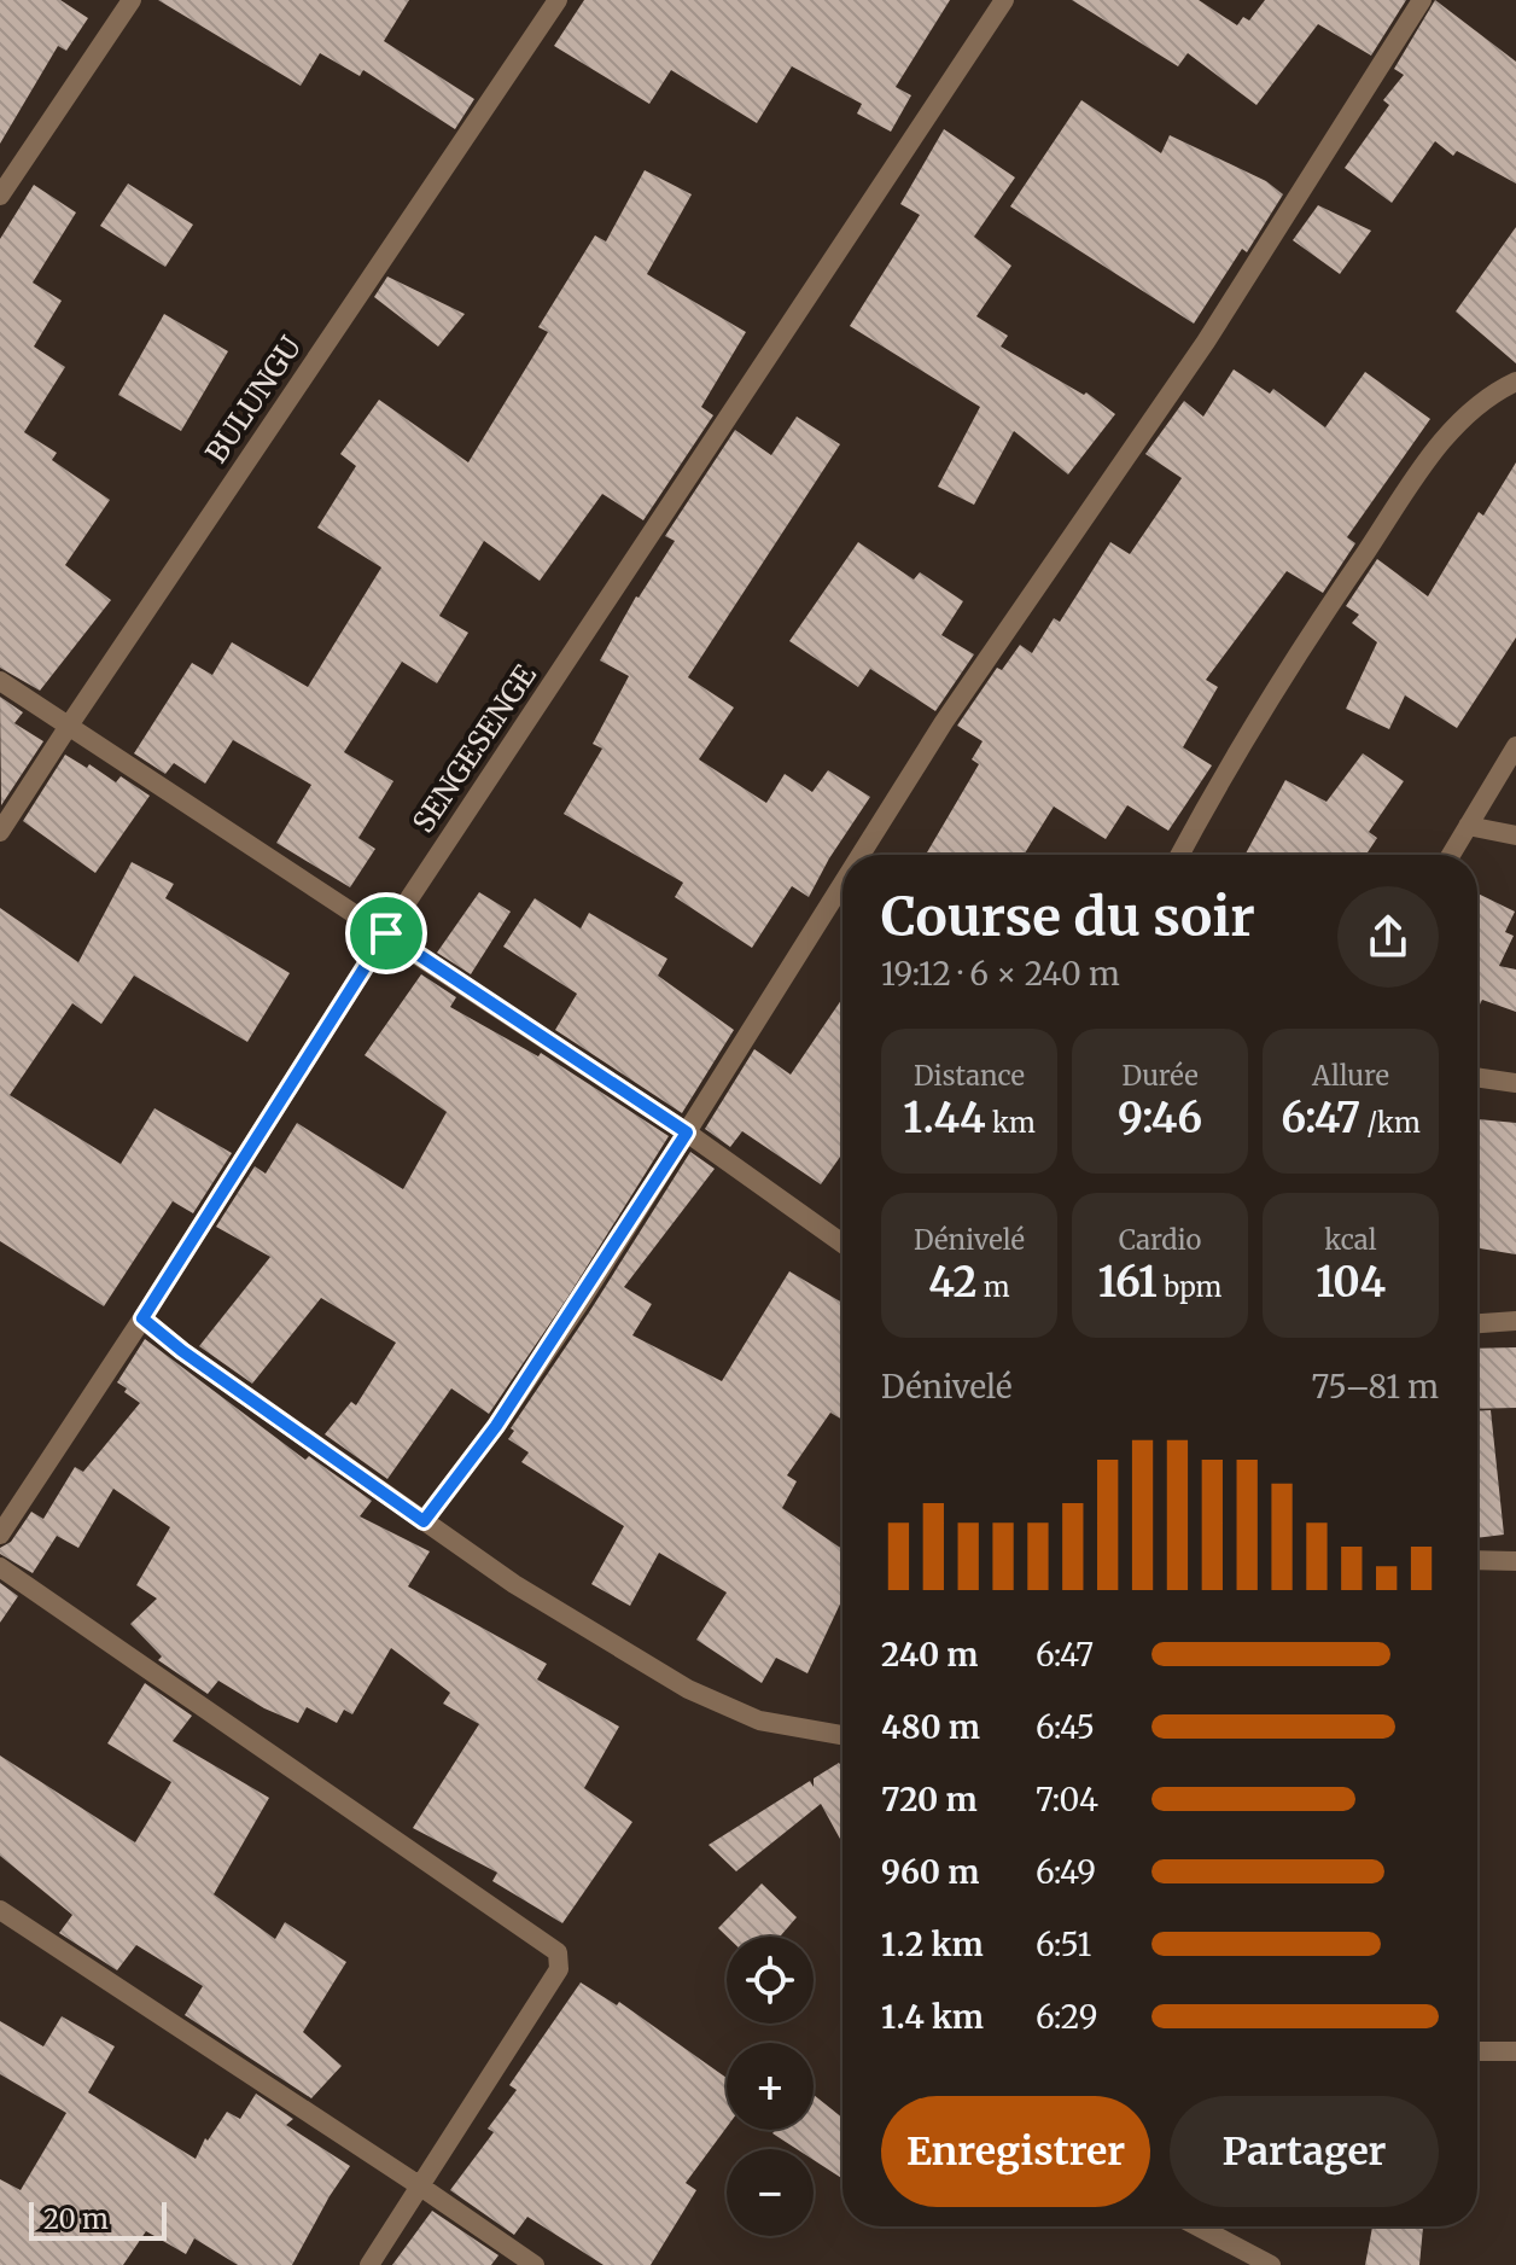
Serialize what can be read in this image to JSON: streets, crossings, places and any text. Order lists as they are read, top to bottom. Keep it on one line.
{"streets":{"street":["BULUNGU","SENGESENGE"]},"scale_bar":"20 m","page":{"heading":["Course du soir","19:12 · 6 × 240 m"],"stats":[["Distance","1.44 km"],["Durée","9:46"],["Allure","6:47 /km"],["Dénivelé","42 m"],["Cardio","161 bpm"],["kcal","104"]],"chart":["Dénivelé","75–81 m"],"list":[{"name":"240 m","note":"6:47"},{"name":"480 m","note":"6:45"},{"name":"720 m","note":"7:04"},{"name":"960 m","note":"6:49"},{"name":"1.2 km","note":"6:51"},{"name":"1.4 km","note":"6:29"}],"map_buttons":["+","−"],"buttons":["Enregistrer","Partager"],"scale":"20 m"}}
